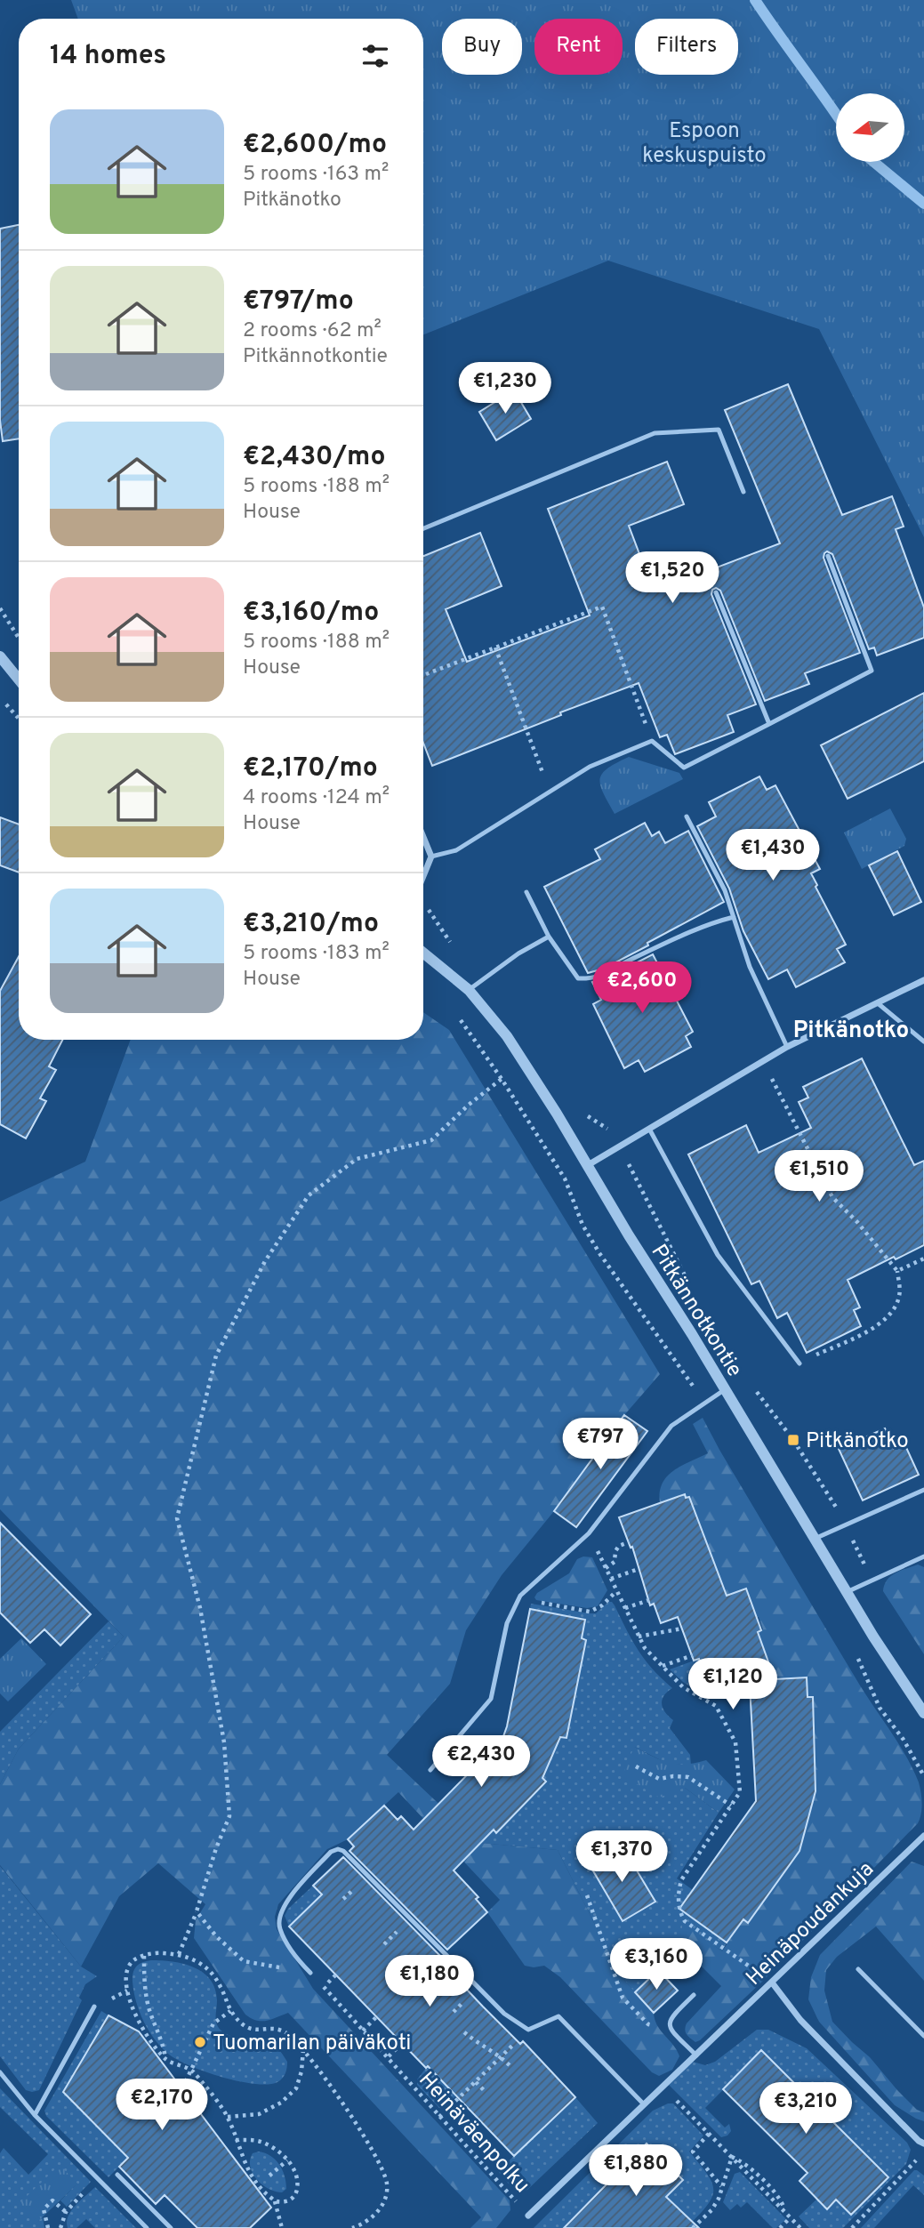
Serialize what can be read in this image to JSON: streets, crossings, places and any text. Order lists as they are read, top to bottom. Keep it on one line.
{"streets":{"street":["Pitkännotkontie","Heinäpoudankuja"],"path":["Heinäväenpolku"]},"crossings":[["Heinäpoudankuja","Heinäväenpolku"]],"districts":["Pitkänotko"],"parks":["Espoon keskuspuisto"],"places":{"transit":["Pitkänotko"],"other":["Tuomarilan päiväkoti"]},"north":"left","page":{"chip":["Buy","Rent","Filters"],"heading":"14 homes","list":[{"name":"€2,600/mo","note":"5 rooms · 163 m² · Pitkänotko"},{"name":"€797/mo","note":"2 rooms · 62 m² · Pitkännotkontie"},{"name":"€2,430/mo","note":"5 rooms · 188 m² · House"},{"name":"€3,160/mo","note":"5 rooms · 188 m² · House"},{"name":"€2,170/mo","note":"4 rooms · 124 m² · House"},{"name":"€3,210/mo","note":"5 rooms · 183 m² · House"}],"price":["€1,230","€1,520","€1,430","€2,600","€1,510","€797","€1,120","€2,430","€1,370","€3,160","€1,180","€2,170","€3,210","€1,880"]}}
